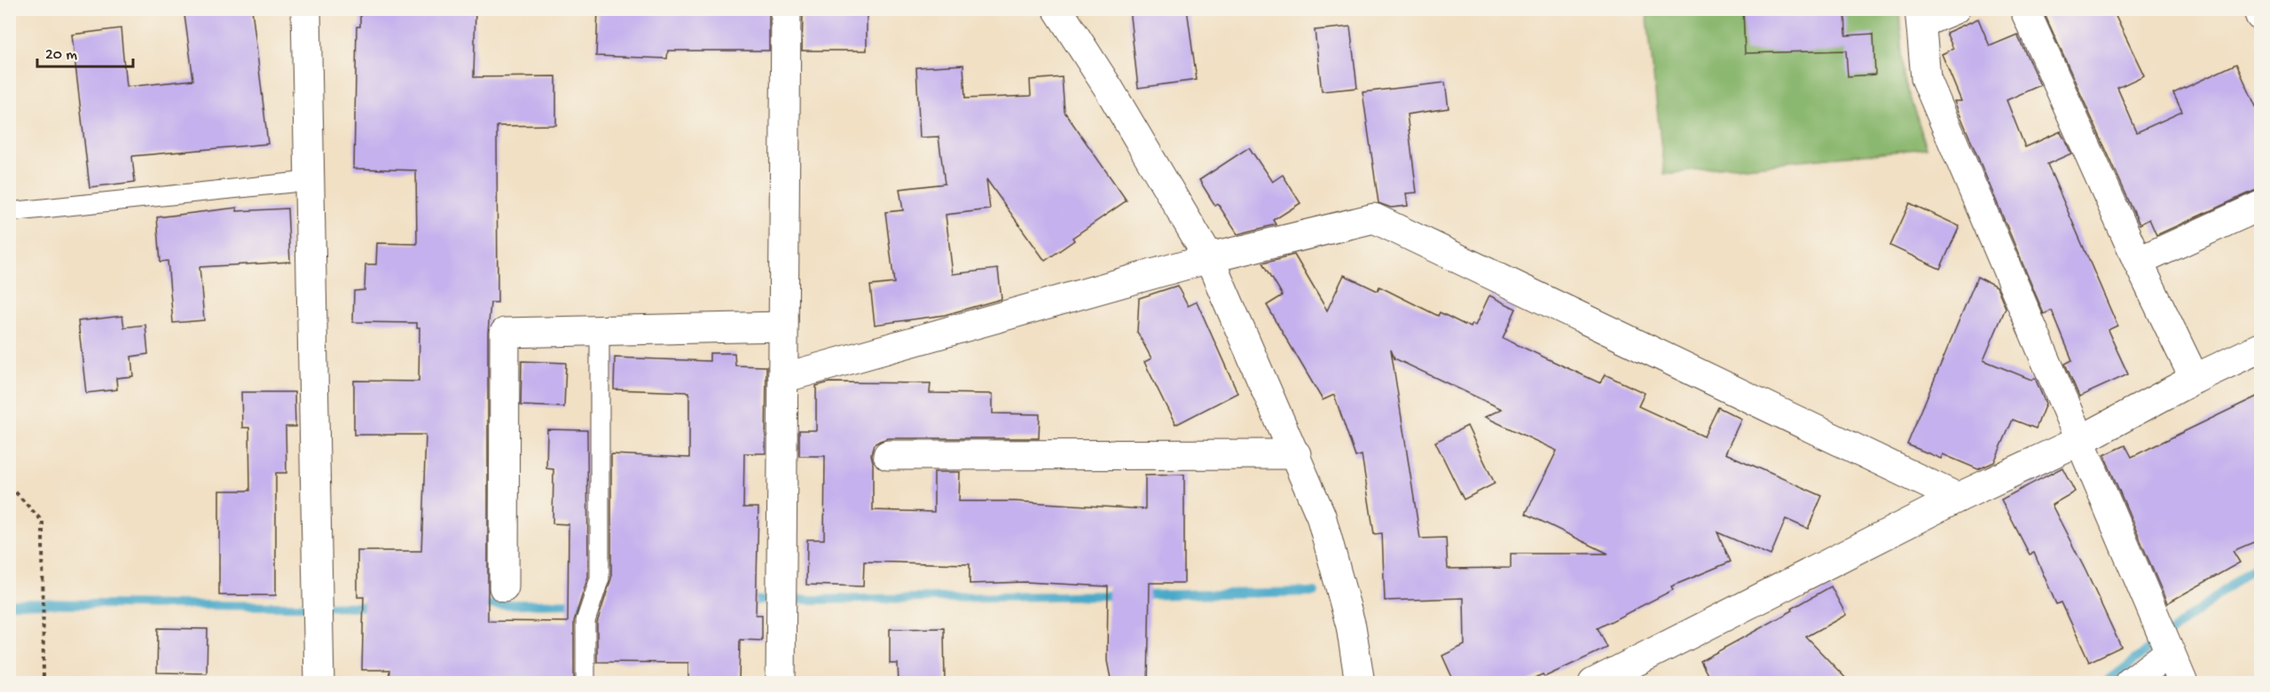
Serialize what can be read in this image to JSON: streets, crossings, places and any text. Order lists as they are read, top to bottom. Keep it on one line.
{"scale_bar":"20 m"}
